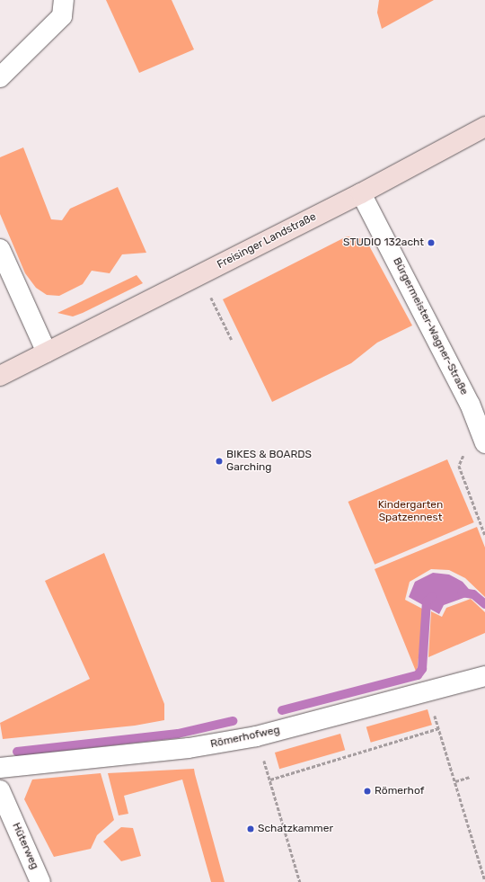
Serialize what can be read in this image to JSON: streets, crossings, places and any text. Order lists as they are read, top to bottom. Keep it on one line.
{"streets":{"street":["Freisinger Landstraße","Bürgermeister-Wagner-Straße","Römerhofweg","Hüterweg"]},"crossings":[["Freisinger Landstraße","Bürgermeister-Wagner-Straße"]],"parks":["Kindergarten Spatzennest"],"places":["STUDIO 132acht","BIKES & BOARDS Garching","Römerhof","Schatzkammer"]}
